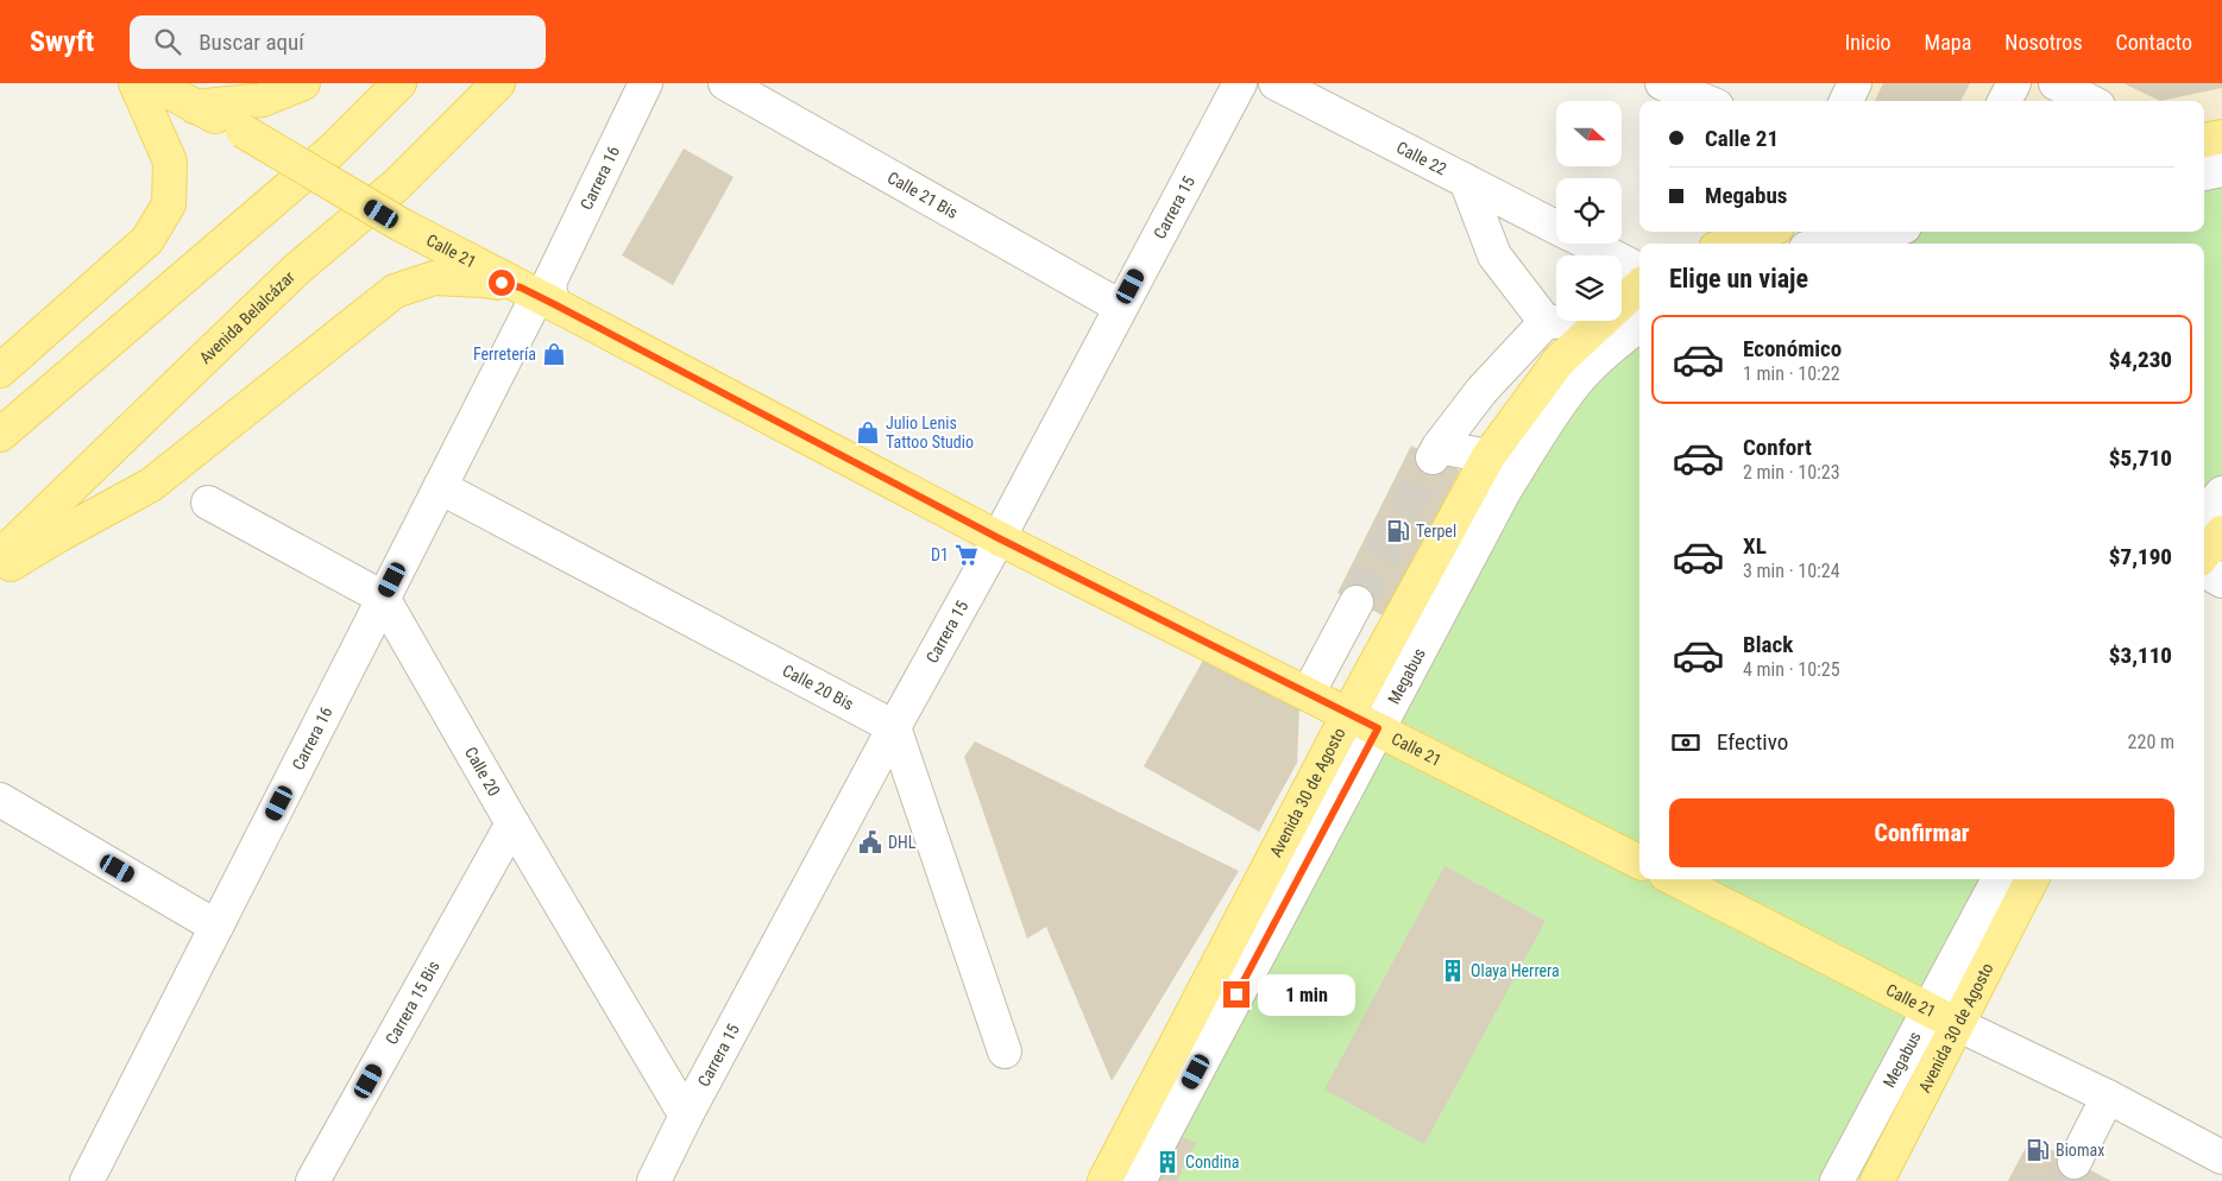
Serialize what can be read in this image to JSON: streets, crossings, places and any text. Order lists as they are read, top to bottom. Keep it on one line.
{"streets":{"main road":["Calle 21","Avenida Belalcázar","Avenida 30 de Agosto"],"street":["Calle 22","Carrera 16","Calle 21 Bis","Carrera 15","Megabus","Calle 20 Bis","Calle 20","Carrera 15 Bis"]},"crossings":[["Carrera 16","Calle 21"],["Carrera 16","Calle 20 Bis"],["Carrera 16","Calle 20"],["Calle 21 Bis","Carrera 15"],["Carrera 15","Calle 21"],["Carrera 15","Calle 20 Bis"],["Carrera 15","Calle 20"],["Calle 21","Megabus"],["Calle 21","Avenida 30 de Agosto"],["Megabus","Avenida 30 de Agosto"],["Calle 20","Carrera 15 Bis"]],"places":{"shop":["Ferretería","Julio Lenis Tattoo Studio"],"fuel station":["Terpel","Biomax"],"supermarket":["D1"],"public building":["DHL"],"building":["Olaya Herrera","Condina"]},"north":"right","page":{"header":"Swyft","search":"Buscar aquí","nav":["Inicio","Mapa","Nosotros","Contacto"],"banner":["Calle 21","Megabus"],"heading":"Elige un viaje","list":[{"name":"Económico","note":"1 min · 10:22","value":"$4,230"},{"name":"Confort","note":"2 min · 10:23","value":"$5,710"},{"name":"XL","note":"3 min · 10:24","value":"$7,190"},{"name":"Black","note":"4 min · 10:25","value":"$3,110"}],"pay":["Efectivo","220 m"],"buttons":"Confirmar","bubble":"1 min"}}
